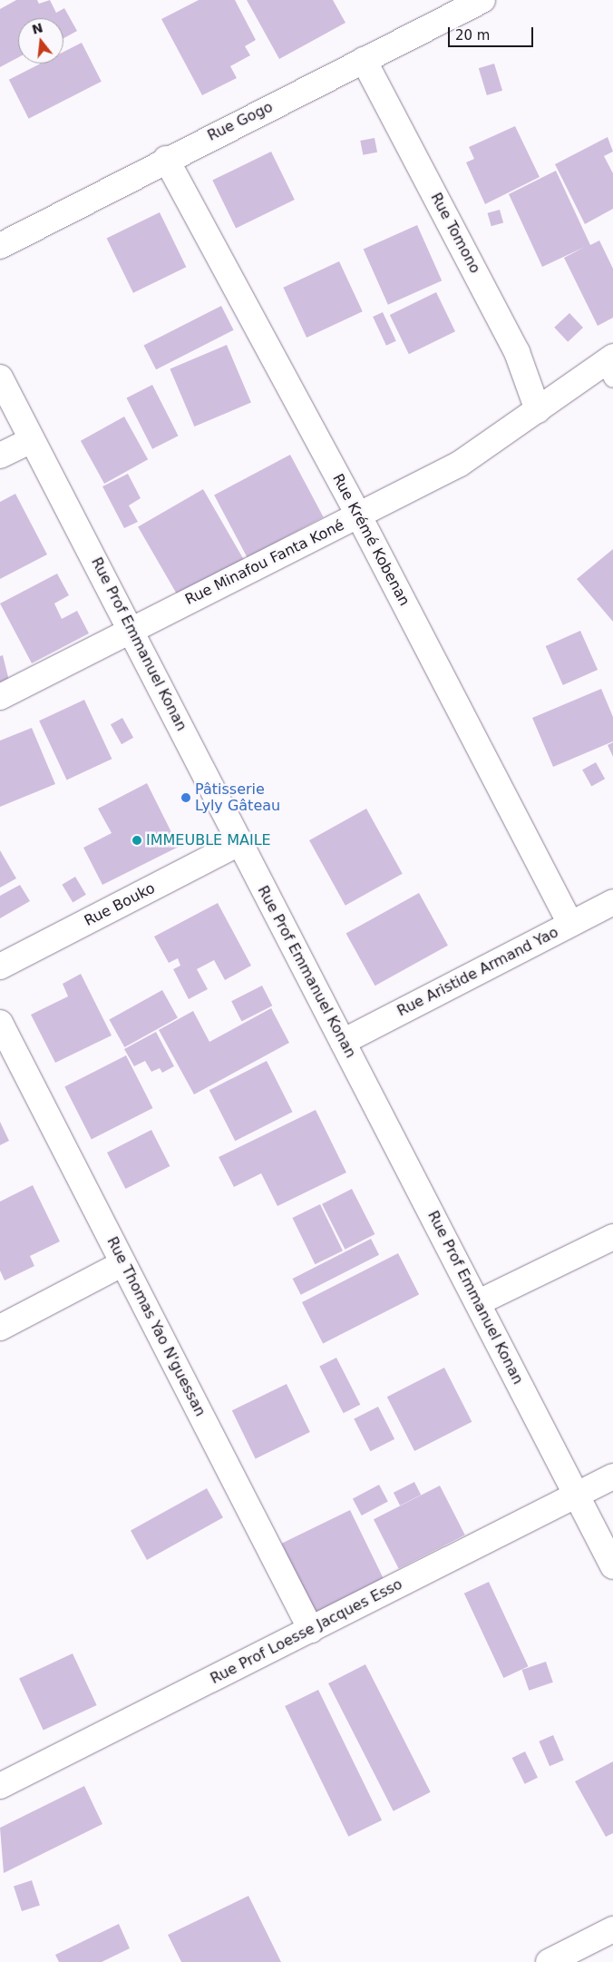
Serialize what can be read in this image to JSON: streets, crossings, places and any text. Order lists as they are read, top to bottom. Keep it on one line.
{"streets":{"street":["Rue Gogo","Rue Tomono","Rue Krémé Kobenan","Rue Minafou Fanta Koné","Rue Prof Emmanuel Konan","Rue Bouko","Rue Aristide Armand Yao","Rue Thomas Yao N'guessan","Rue Prof Loesse Jacques Esso"]},"crossings":[["Rue Gogo","Rue Tomono"],["Rue Gogo","Rue Krémé Kobenan"],["Rue Tomono","Rue Minafou Fanta Koné"],["Rue Krémé Kobenan","Rue Minafou Fanta Koné"],["Rue Krémé Kobenan","Rue Aristide Armand Yao"],["Rue Minafou Fanta Koné","Rue Prof Emmanuel Konan"],["Rue Prof Emmanuel Konan","Rue Bouko"],["Rue Prof Emmanuel Konan","Rue Aristide Armand Yao"],["Rue Prof Emmanuel Konan","Rue Prof Loesse Jacques Esso"],["Rue Thomas Yao N'guessan","Rue Prof Loesse Jacques Esso"]],"places":["Pâtisserie Lyly Gâteau","IMMEUBLE MAILE"],"scale_bar":"20 m","north":"top"}
